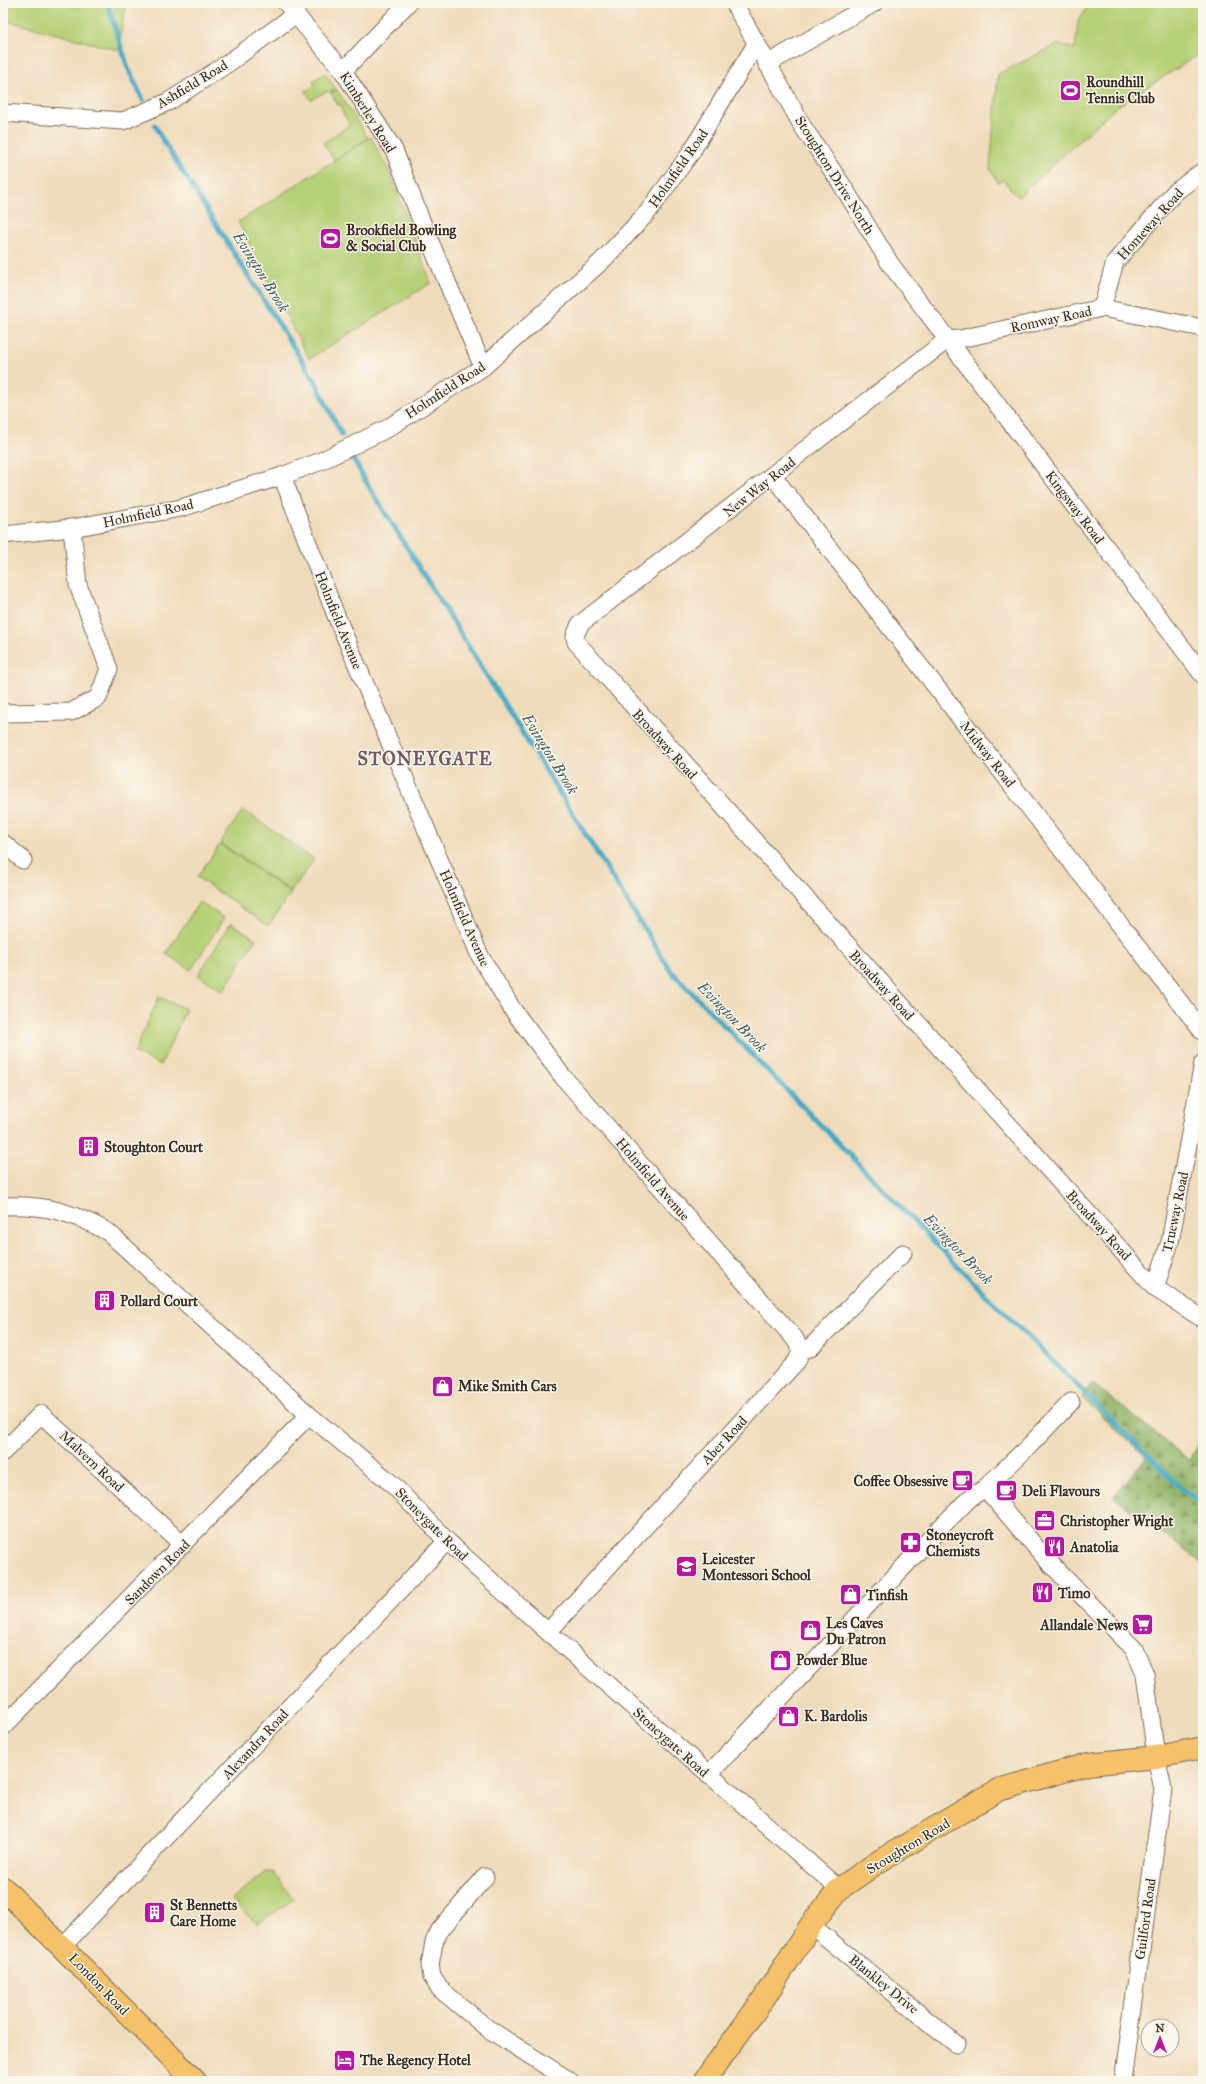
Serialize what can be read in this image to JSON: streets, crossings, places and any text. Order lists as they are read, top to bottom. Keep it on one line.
{"streets":{"main road":["Stoughton Road","London Road"],"street":["Ashfield Road","Kimberley Road","Holmfield Road","Stoughton Drive North","Homeway Road","Romway Road","New Way Road","Kingsway Road","Holmfield Avenue","Broadway Road","Midway Road","Trueway Road","Aber Road","Malvern Road","Stoneygate Road","Sandown Road","Alexandra Road","Guilford Road","Blankley Drive"]},"crossings":[["Ashfield Road","Kimberley Road"],["Kimberley Road","Holmfield Road"],["Holmfield Road","Stoughton Drive North"],["Holmfield Road","Holmfield Avenue"],["Stoughton Drive North","Romway Road"],["Stoughton Drive North","New Way Road"],["Stoughton Drive North","Kingsway Road"],["Homeway Road","Romway Road"],["Romway Road","New Way Road"],["Romway Road","Kingsway Road"],["New Way Road","Kingsway Road"],["New Way Road","Broadway Road"],["New Way Road","Midway Road"],["Holmfield Avenue","Aber Road"],["Broadway Road","Trueway Road"],["Aber Road","Stoneygate Road"],["Malvern Road","Sandown Road"],["Stoneygate Road","Sandown Road"],["Stoneygate Road","Alexandra Road"],["Stoneygate Road","Stoughton Road"],["Alexandra Road","London Road"],["Stoughton Road","Guilford Road"],["Stoughton Road","Blankley Drive"]],"districts":["STONEYGATE"],"water":["Evington Brook"],"places":{"sports":["Roundhill Tennis Club","Brookfield Bowling & Social Club"],"building":["Stoughton Court","Pollard Court","St Bennetts Care Home"],"shop":["Mike Smith Cars","Tinfish","Les Caves Du Patron","Powder Blue","K. Bardolis"],"cafe":["Coffee Obsessive","Deli Flavours"],"office":["Christopher Wright"],"pharmacy":["Stoneycroft Chemists"],"restaurant":["Anatolia","Timo"],"school or university":["Leicester Montessori School"],"supermarket":["Allandale News"],"hotel":["The Regency Hotel"]},"north":"top"}
